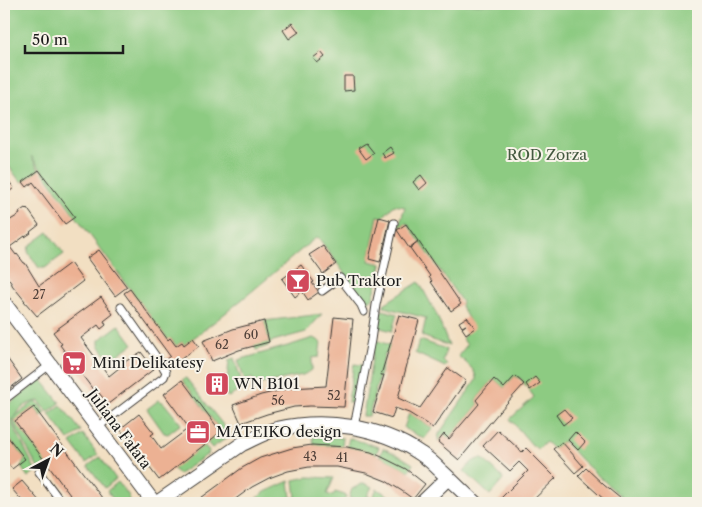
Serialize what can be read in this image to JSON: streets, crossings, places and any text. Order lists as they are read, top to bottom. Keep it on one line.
{"streets":{"street":["Juliana Fałata"]},"parks":["ROD Zorza"],"places":{"bar":["Pub Traktor"],"supermarket":["Mini Delikatesy"],"building":["WN B101"],"office":["MATEIKO design"]},"house_numbers":["27","60","62","52","56","43","41"],"scale_bar":"50 m","north":"top right"}
